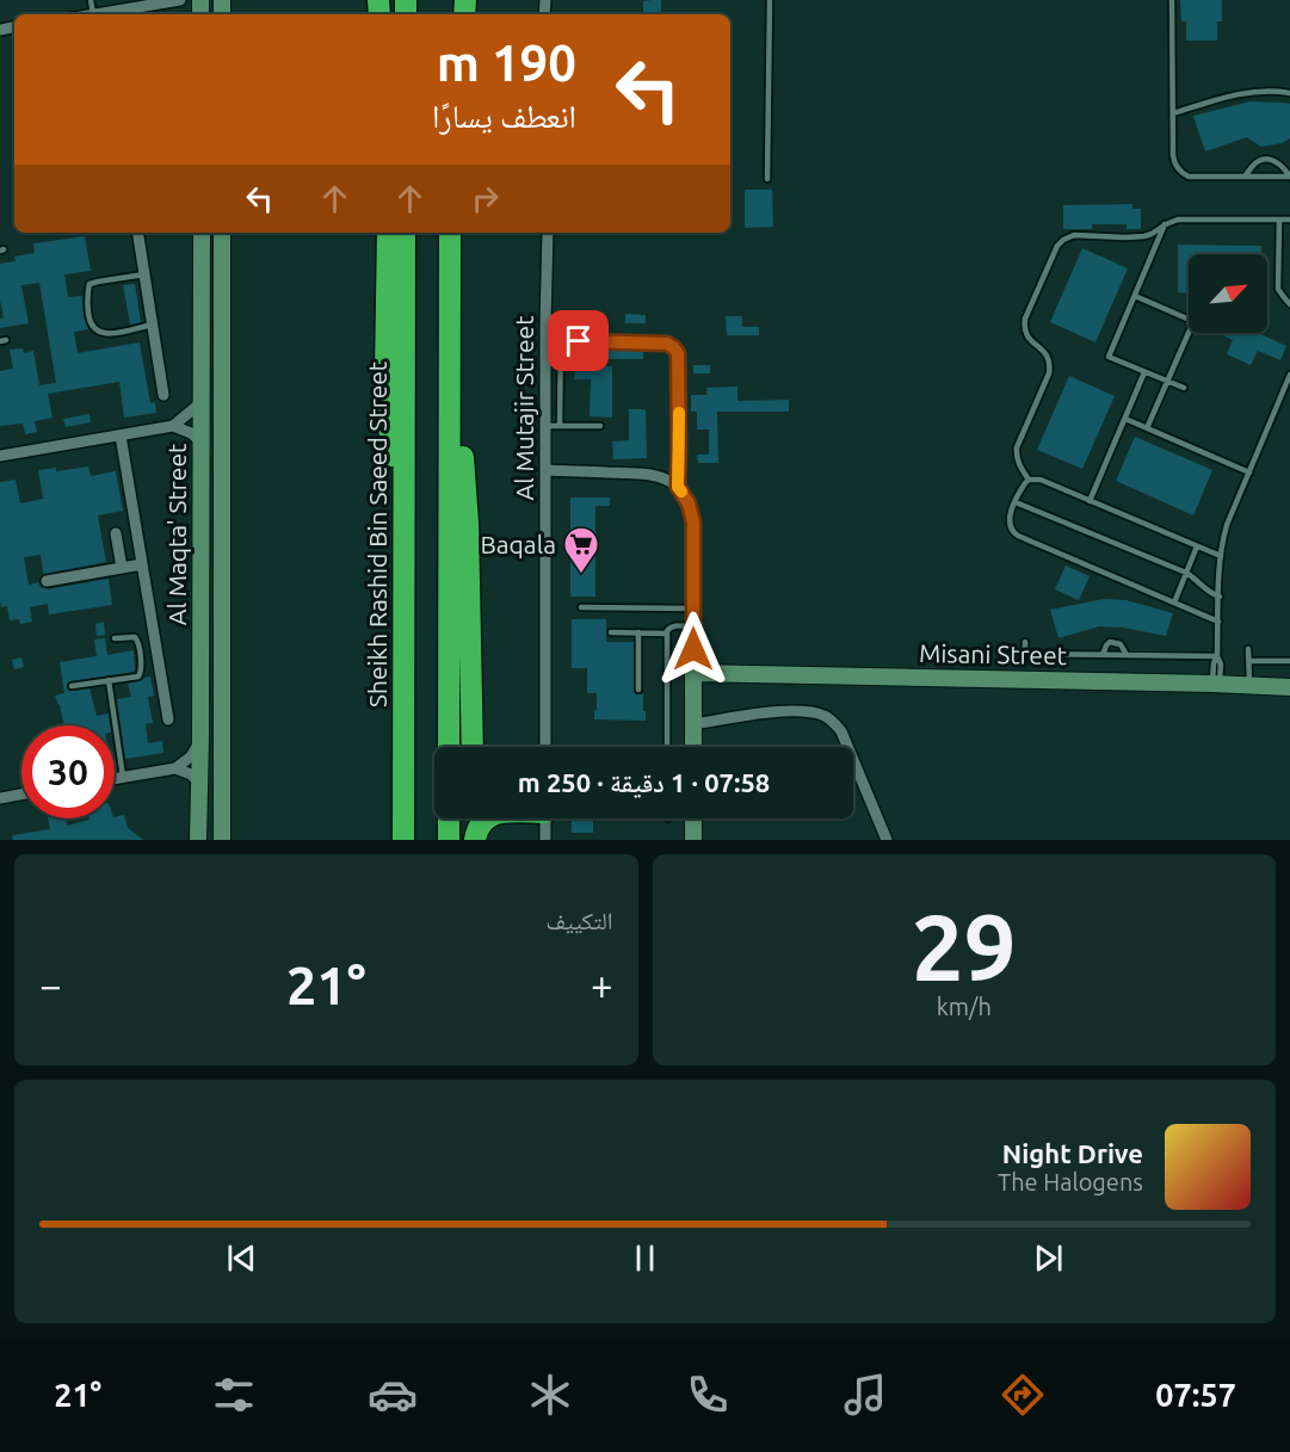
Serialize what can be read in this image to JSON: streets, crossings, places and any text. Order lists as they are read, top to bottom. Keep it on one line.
{"streets":{"highway":["Sheikh Rashid Bin Saeed Street"],"street":["Al Mutajir Street","Al Maqta' Street","Misani Street"]},"places":{"supermarket":["Baqala"]},"north":"top right","page":{"turn":["190 m","انعطف يسارًا"],"limit":"30","trip":"07:58 · 1 دقيقة · 250 m","tile":[["29","km/h"],"التكييف"],"heat":["−","21°","+"],"song":["Night Drive","The Halogens"],"tabs":["07:57","21°"]}}
